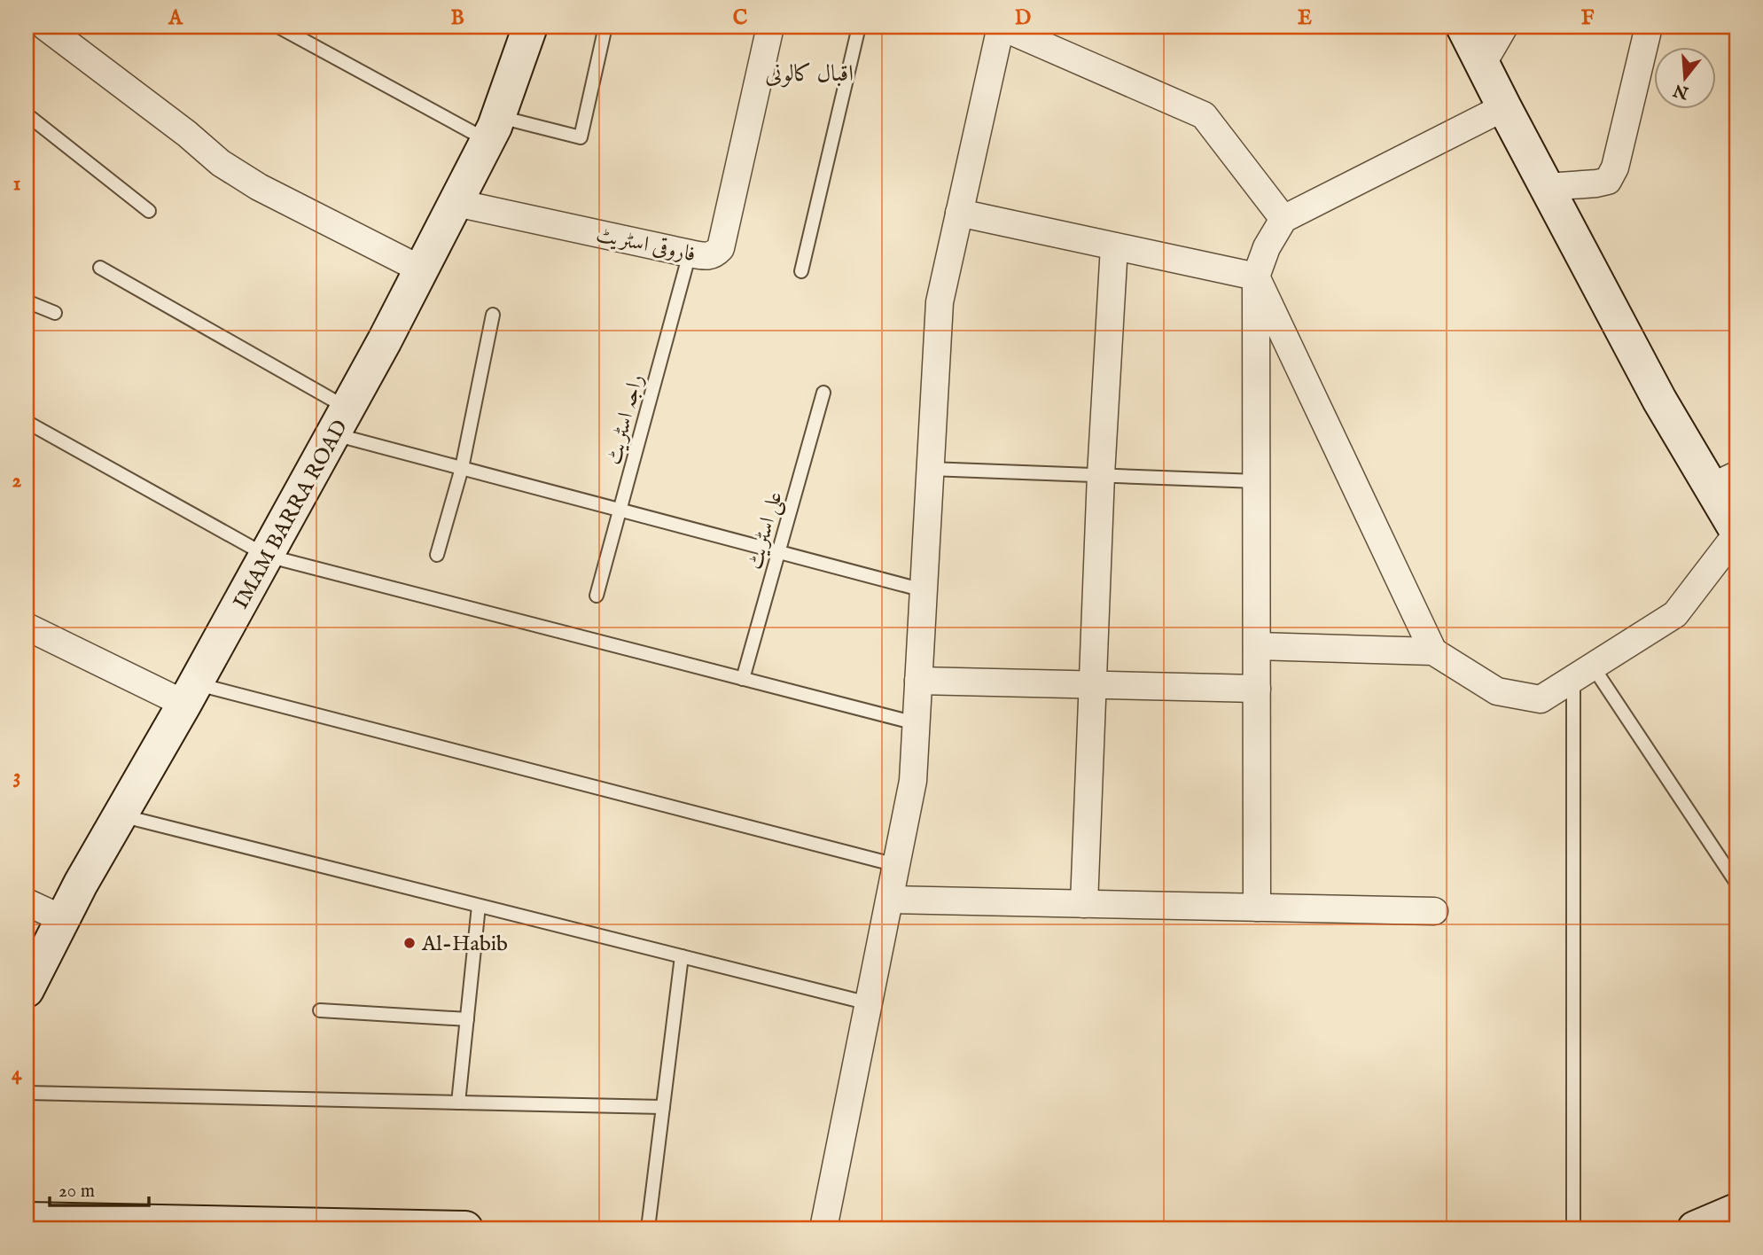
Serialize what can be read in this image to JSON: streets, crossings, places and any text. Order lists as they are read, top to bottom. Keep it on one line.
{"streets":{"street":["فاروقی اسٹریٹ","IMAM BARRA ROAD"],"lane":["راجہ اسٹریٹ","علی اسٹریٹ"]},"crossings":[["فاروقی اسٹریٹ","راجہ اسٹریٹ"],["فاروقی اسٹریٹ","IMAM BARRA ROAD"]],"districts":["اقبال کالونی"],"places":["Al-Habib"],"scale_bar":"20 m","north":"bottom","grid":{"columns":["A","B","C","D","E","F"],"rows":["1","2","3","4"]}}
